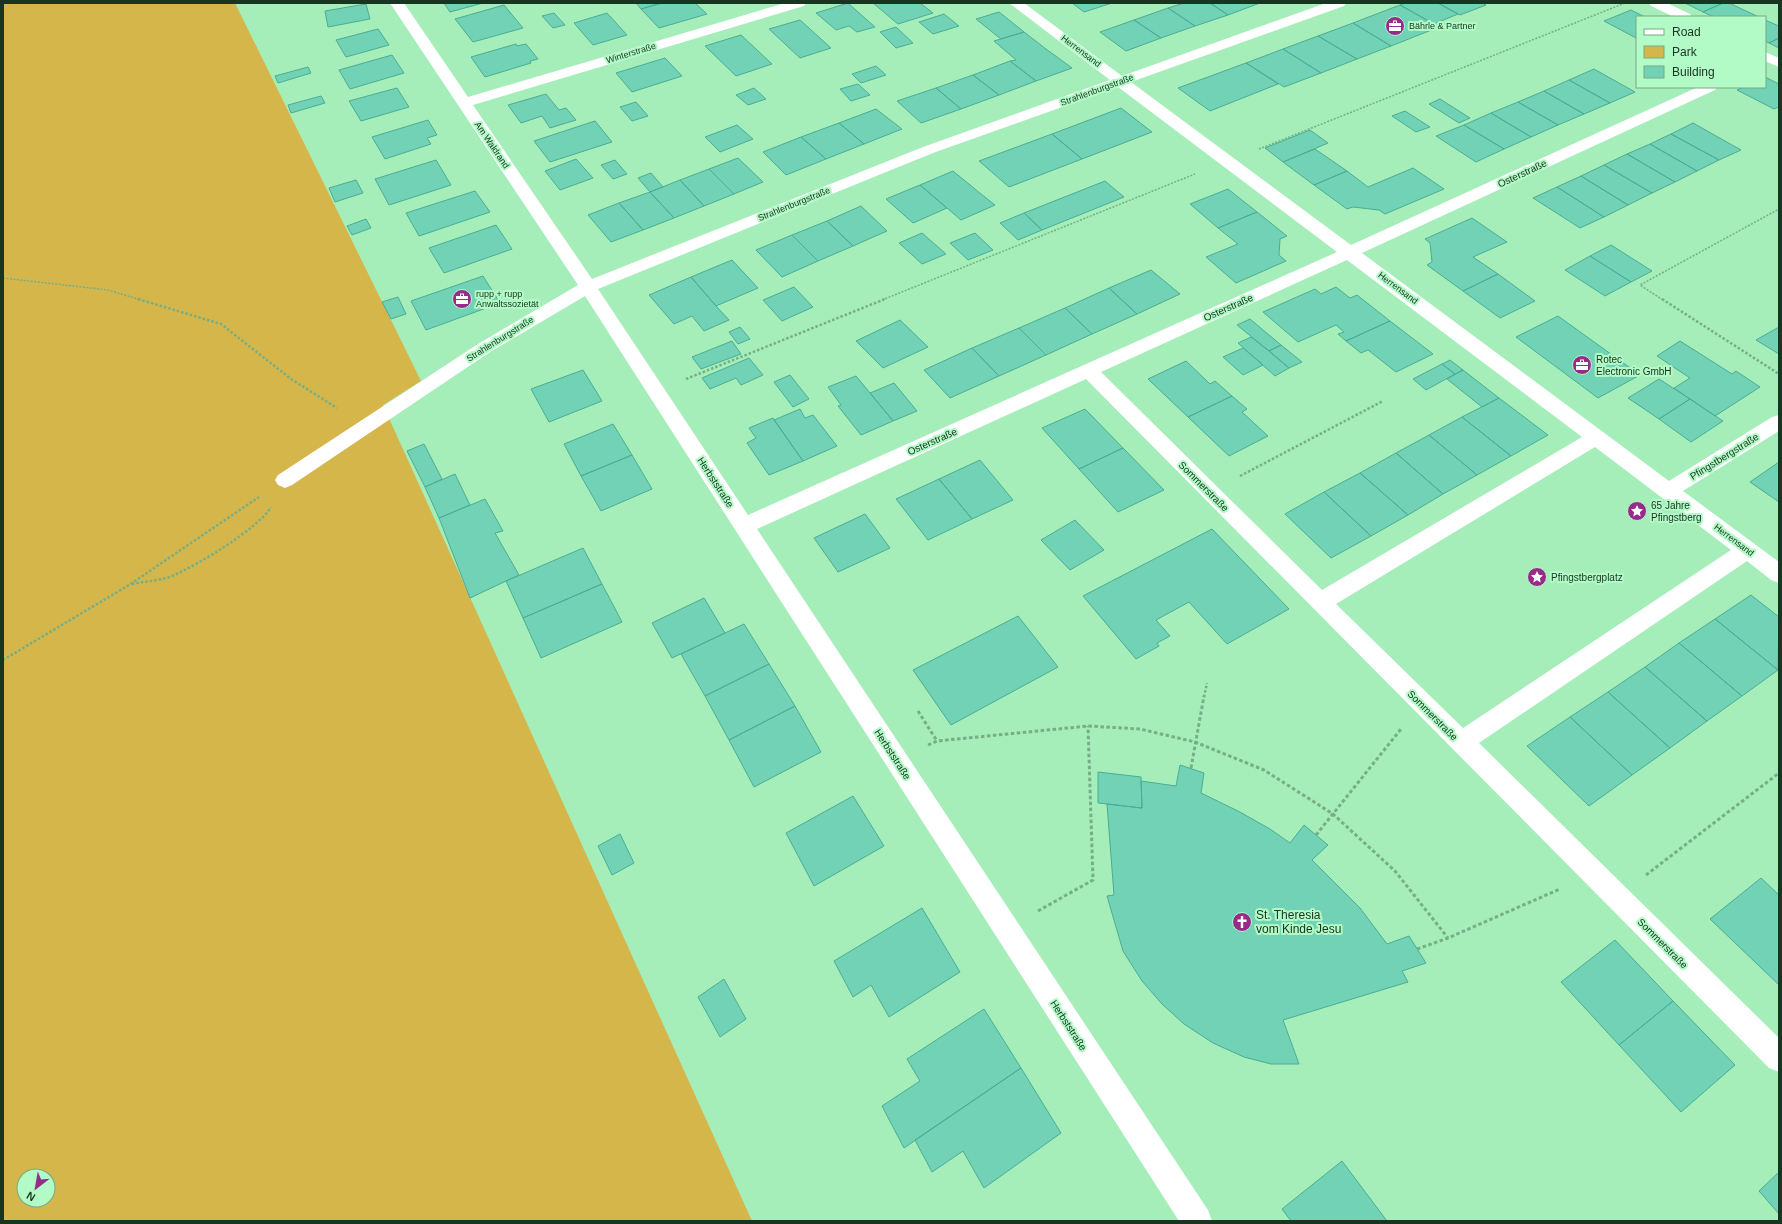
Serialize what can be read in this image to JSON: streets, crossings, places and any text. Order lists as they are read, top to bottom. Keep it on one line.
{"streets":{"street":["Herrensand","Winterstraße","Strahlenburgstraße","Am Waldrand","Osterstraße","Pfingstbergstraße","Herbststraße","Sommerstraße"]},"crossings":[["Herrensand","Strahlenburgstraße"],["Herrensand","Osterstraße"],["Herrensand","Pfingstbergstraße"],["Winterstraße","Am Waldrand"],["Strahlenburgstraße","Am Waldrand"],["Strahlenburgstraße","Herbststraße"],["Am Waldrand","Herbststraße"],["Osterstraße","Herbststraße"],["Osterstraße","Sommerstraße"]],"places":{"office":["Bährle & Partner","rupp + rupp Anwaltssozietät","Rotec Electronic GmbH"],"place":["65 Jahre Pfingstberg","Pfingstbergplatz"],"church":["St. Theresia vom Kinde Jesu"]},"legend":["Road","Park","Building"],"north":"bottom left"}
